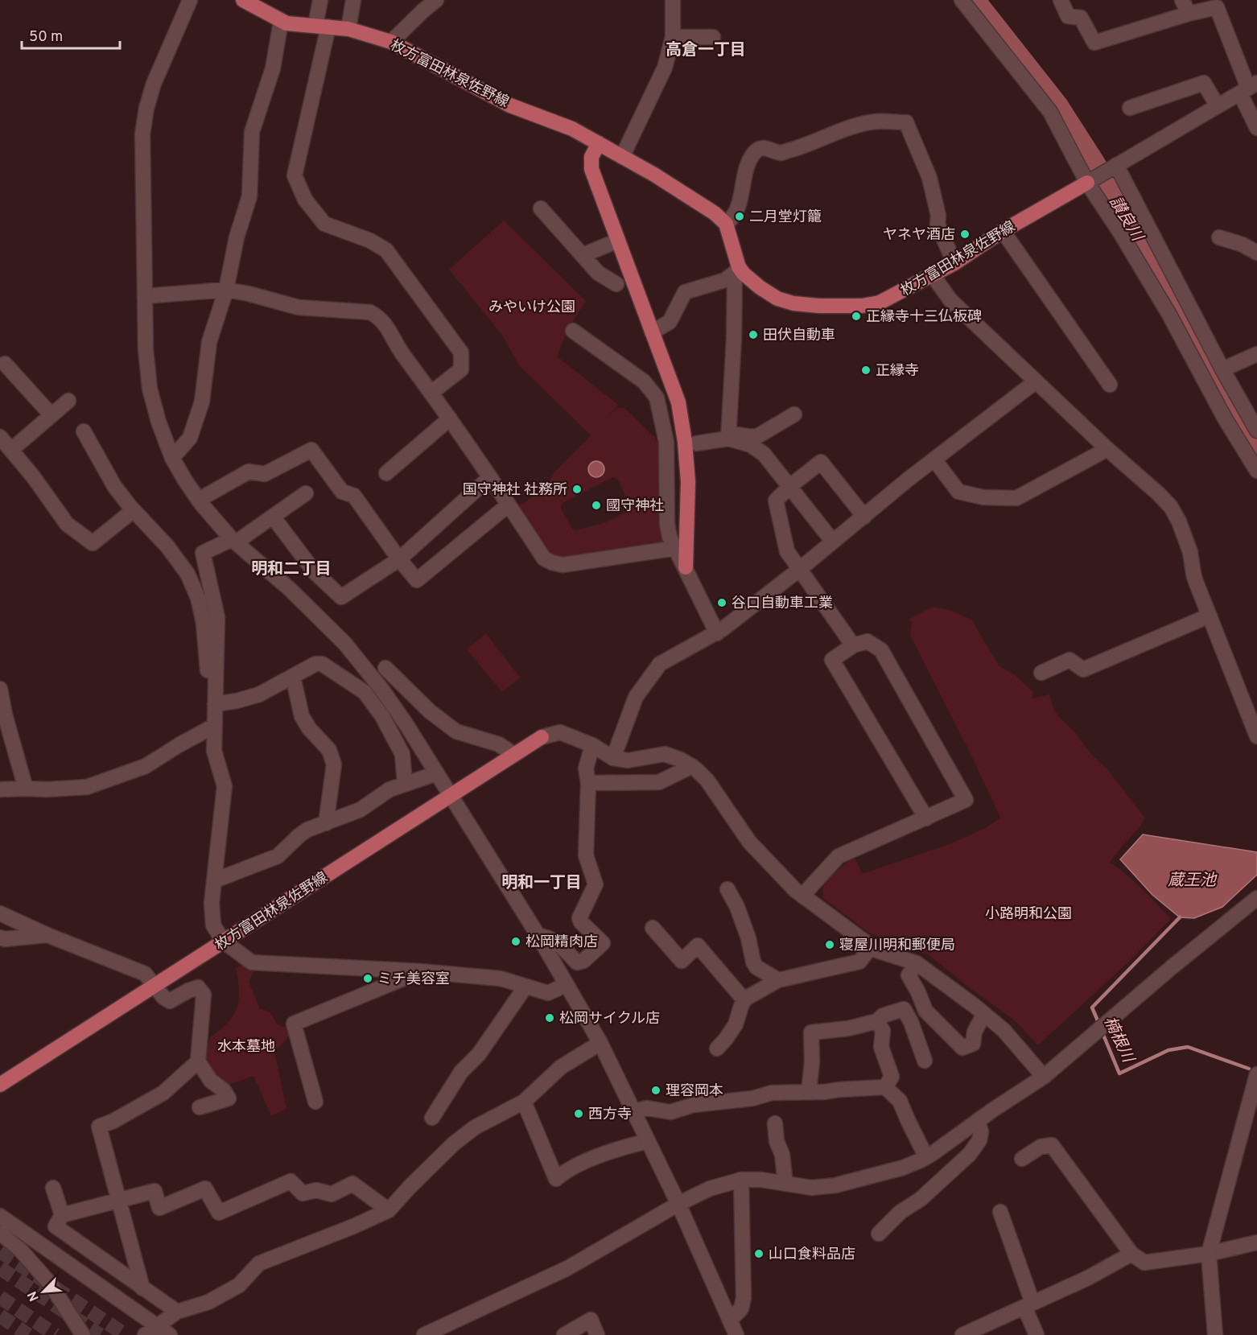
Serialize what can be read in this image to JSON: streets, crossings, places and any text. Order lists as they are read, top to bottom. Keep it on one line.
{"streets":{"main road":["枚方富田林泉佐野線"]},"districts":["高倉一丁目","明和二丁目","明和一丁目"],"water":["讃良川","蔵王池","楠根川"],"parks":["みやいけ公園","小路明和公園","水本墓地"],"places":["二月堂灯籠","ヤネヤ酒店","正縁寺十三仏板碑","田伏自動車","正縁寺","国守神社 社務所","國守神社","谷口自動車工業","松岡精肉店","寝屋川明和郵便局","ミチ美容室","松岡サイクル店","理容岡本","西方寺","山口食料品店"],"scale_bar":"50 m","north":"bottom left"}
